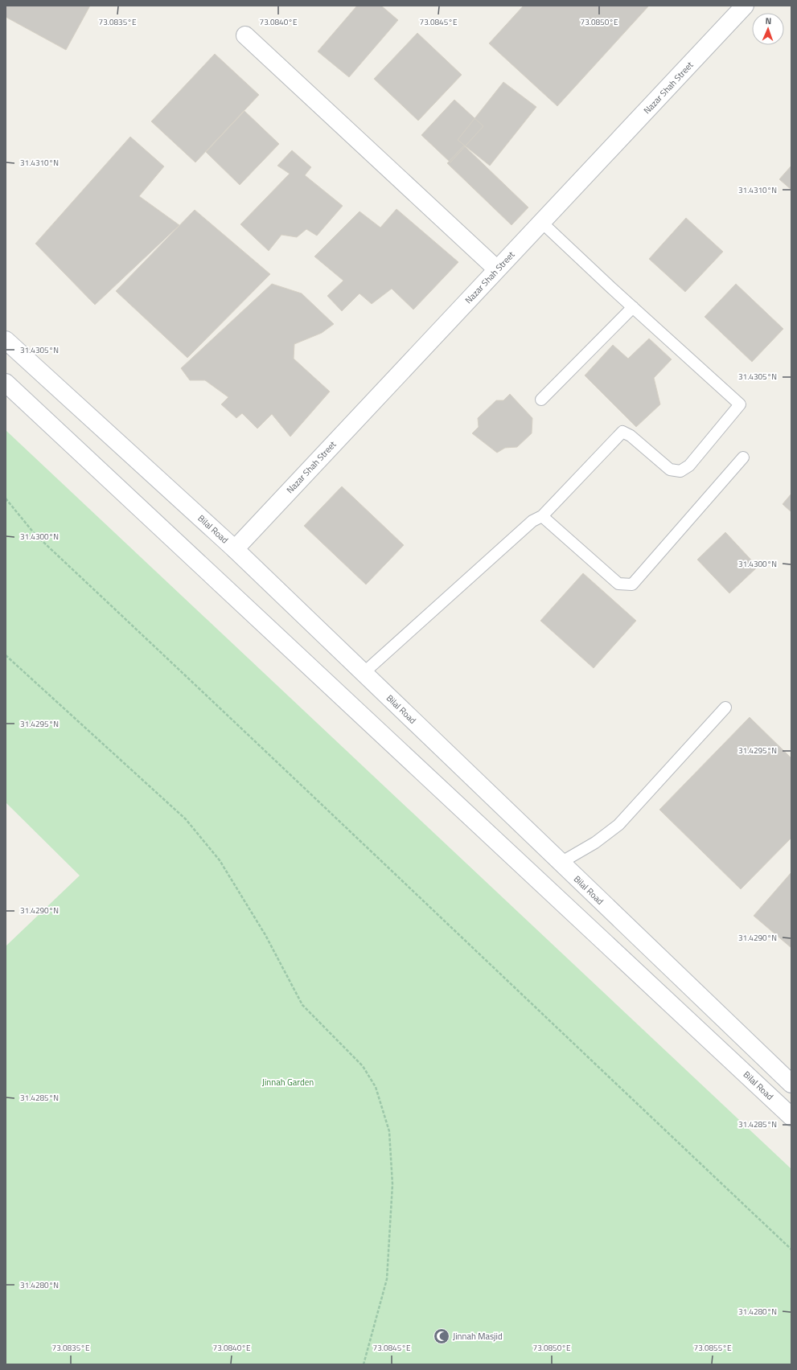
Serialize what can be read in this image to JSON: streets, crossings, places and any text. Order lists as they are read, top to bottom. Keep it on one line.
{"streets":{"main road":["Nazar Shah Street","Bilal Road"]},"crossings":[["Nazar Shah Street","Bilal Road"]],"parks":["Jinnah Garden"],"places":{"mosque":["Jinnah Masjid"]},"north":"top","coordinates":["73.0835°E","73.0840°E","73.0845°E","73.0850°E","31.4310°N","31.4305°N","31.4300°N","31.4295°N","31.4290°N","31.4285°N","31.4280°N","73.0855°E"]}
